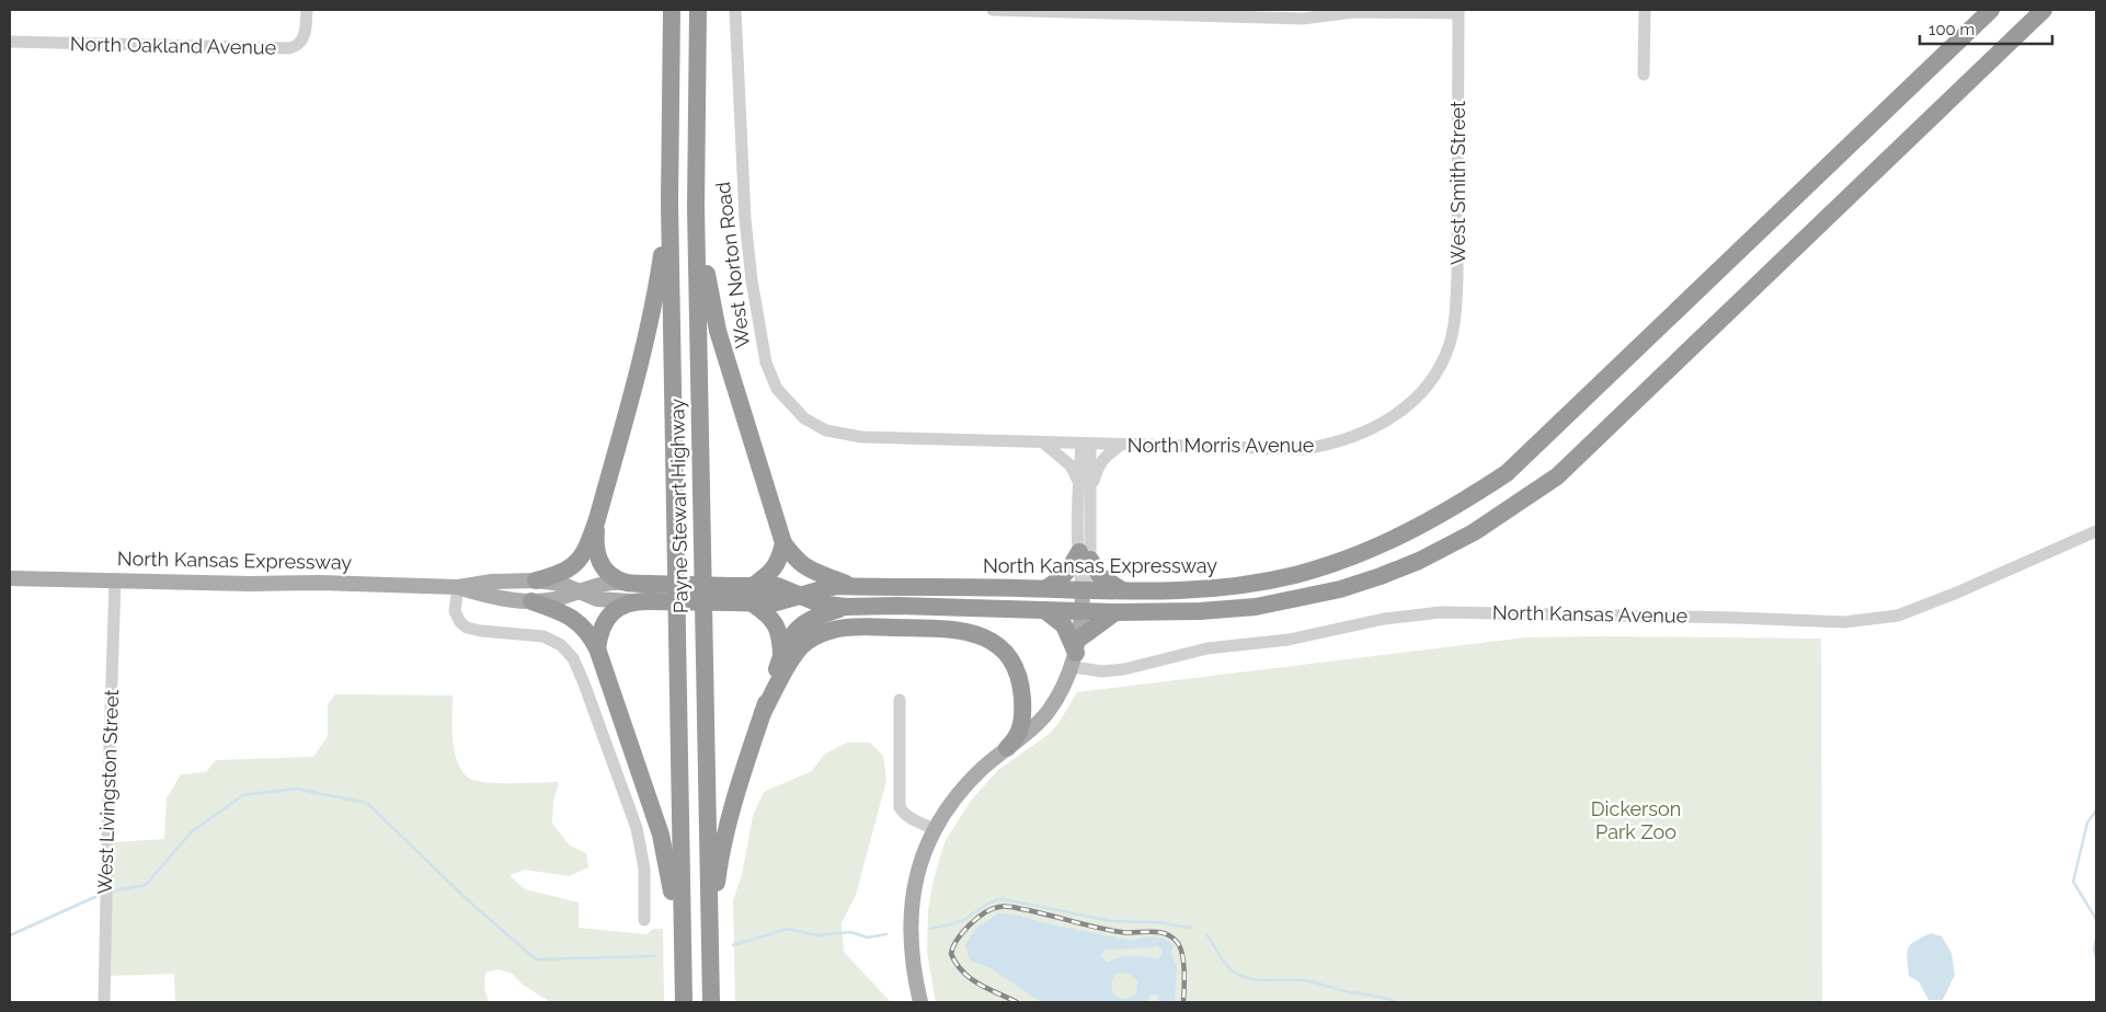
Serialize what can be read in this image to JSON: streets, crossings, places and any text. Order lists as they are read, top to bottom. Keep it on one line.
{"streets":{"highway":["Payne Stewart Highway","North Kansas Expressway"],"street":["North Oakland Avenue","West Smith Street","West Norton Road","North Morris Avenue","North Kansas Avenue","West Livingston Street"]},"crossings":[["West Smith Street","North Morris Avenue"],["West Norton Road","North Morris Avenue"],["North Kansas Expressway","West Livingston Street"]],"parks":["Dickerson Park Zoo"],"scale_bar":"100 m"}
